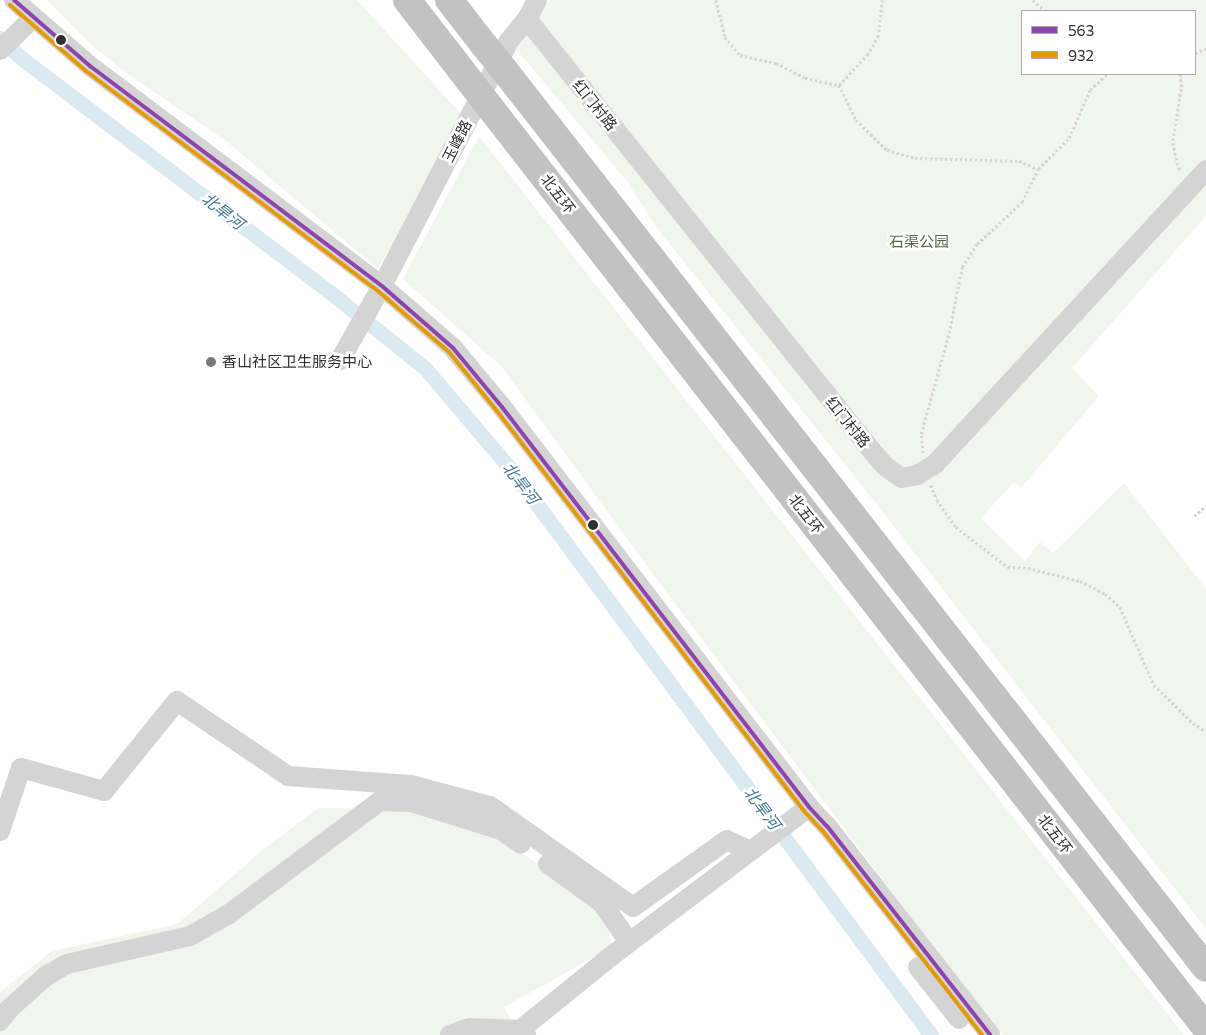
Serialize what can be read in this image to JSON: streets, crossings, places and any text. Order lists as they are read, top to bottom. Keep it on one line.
{"streets":{"highway":["北五环"],"street":["红门村路","玉峰路"]},"crossings":[["红门村路","玉峰路"]],"water":["北旱河"],"parks":["石渠公园"],"places":["香山社区卫生服务中心"],"lines":["transit line 563","transit line 932"],"legend":["563","932"]}
